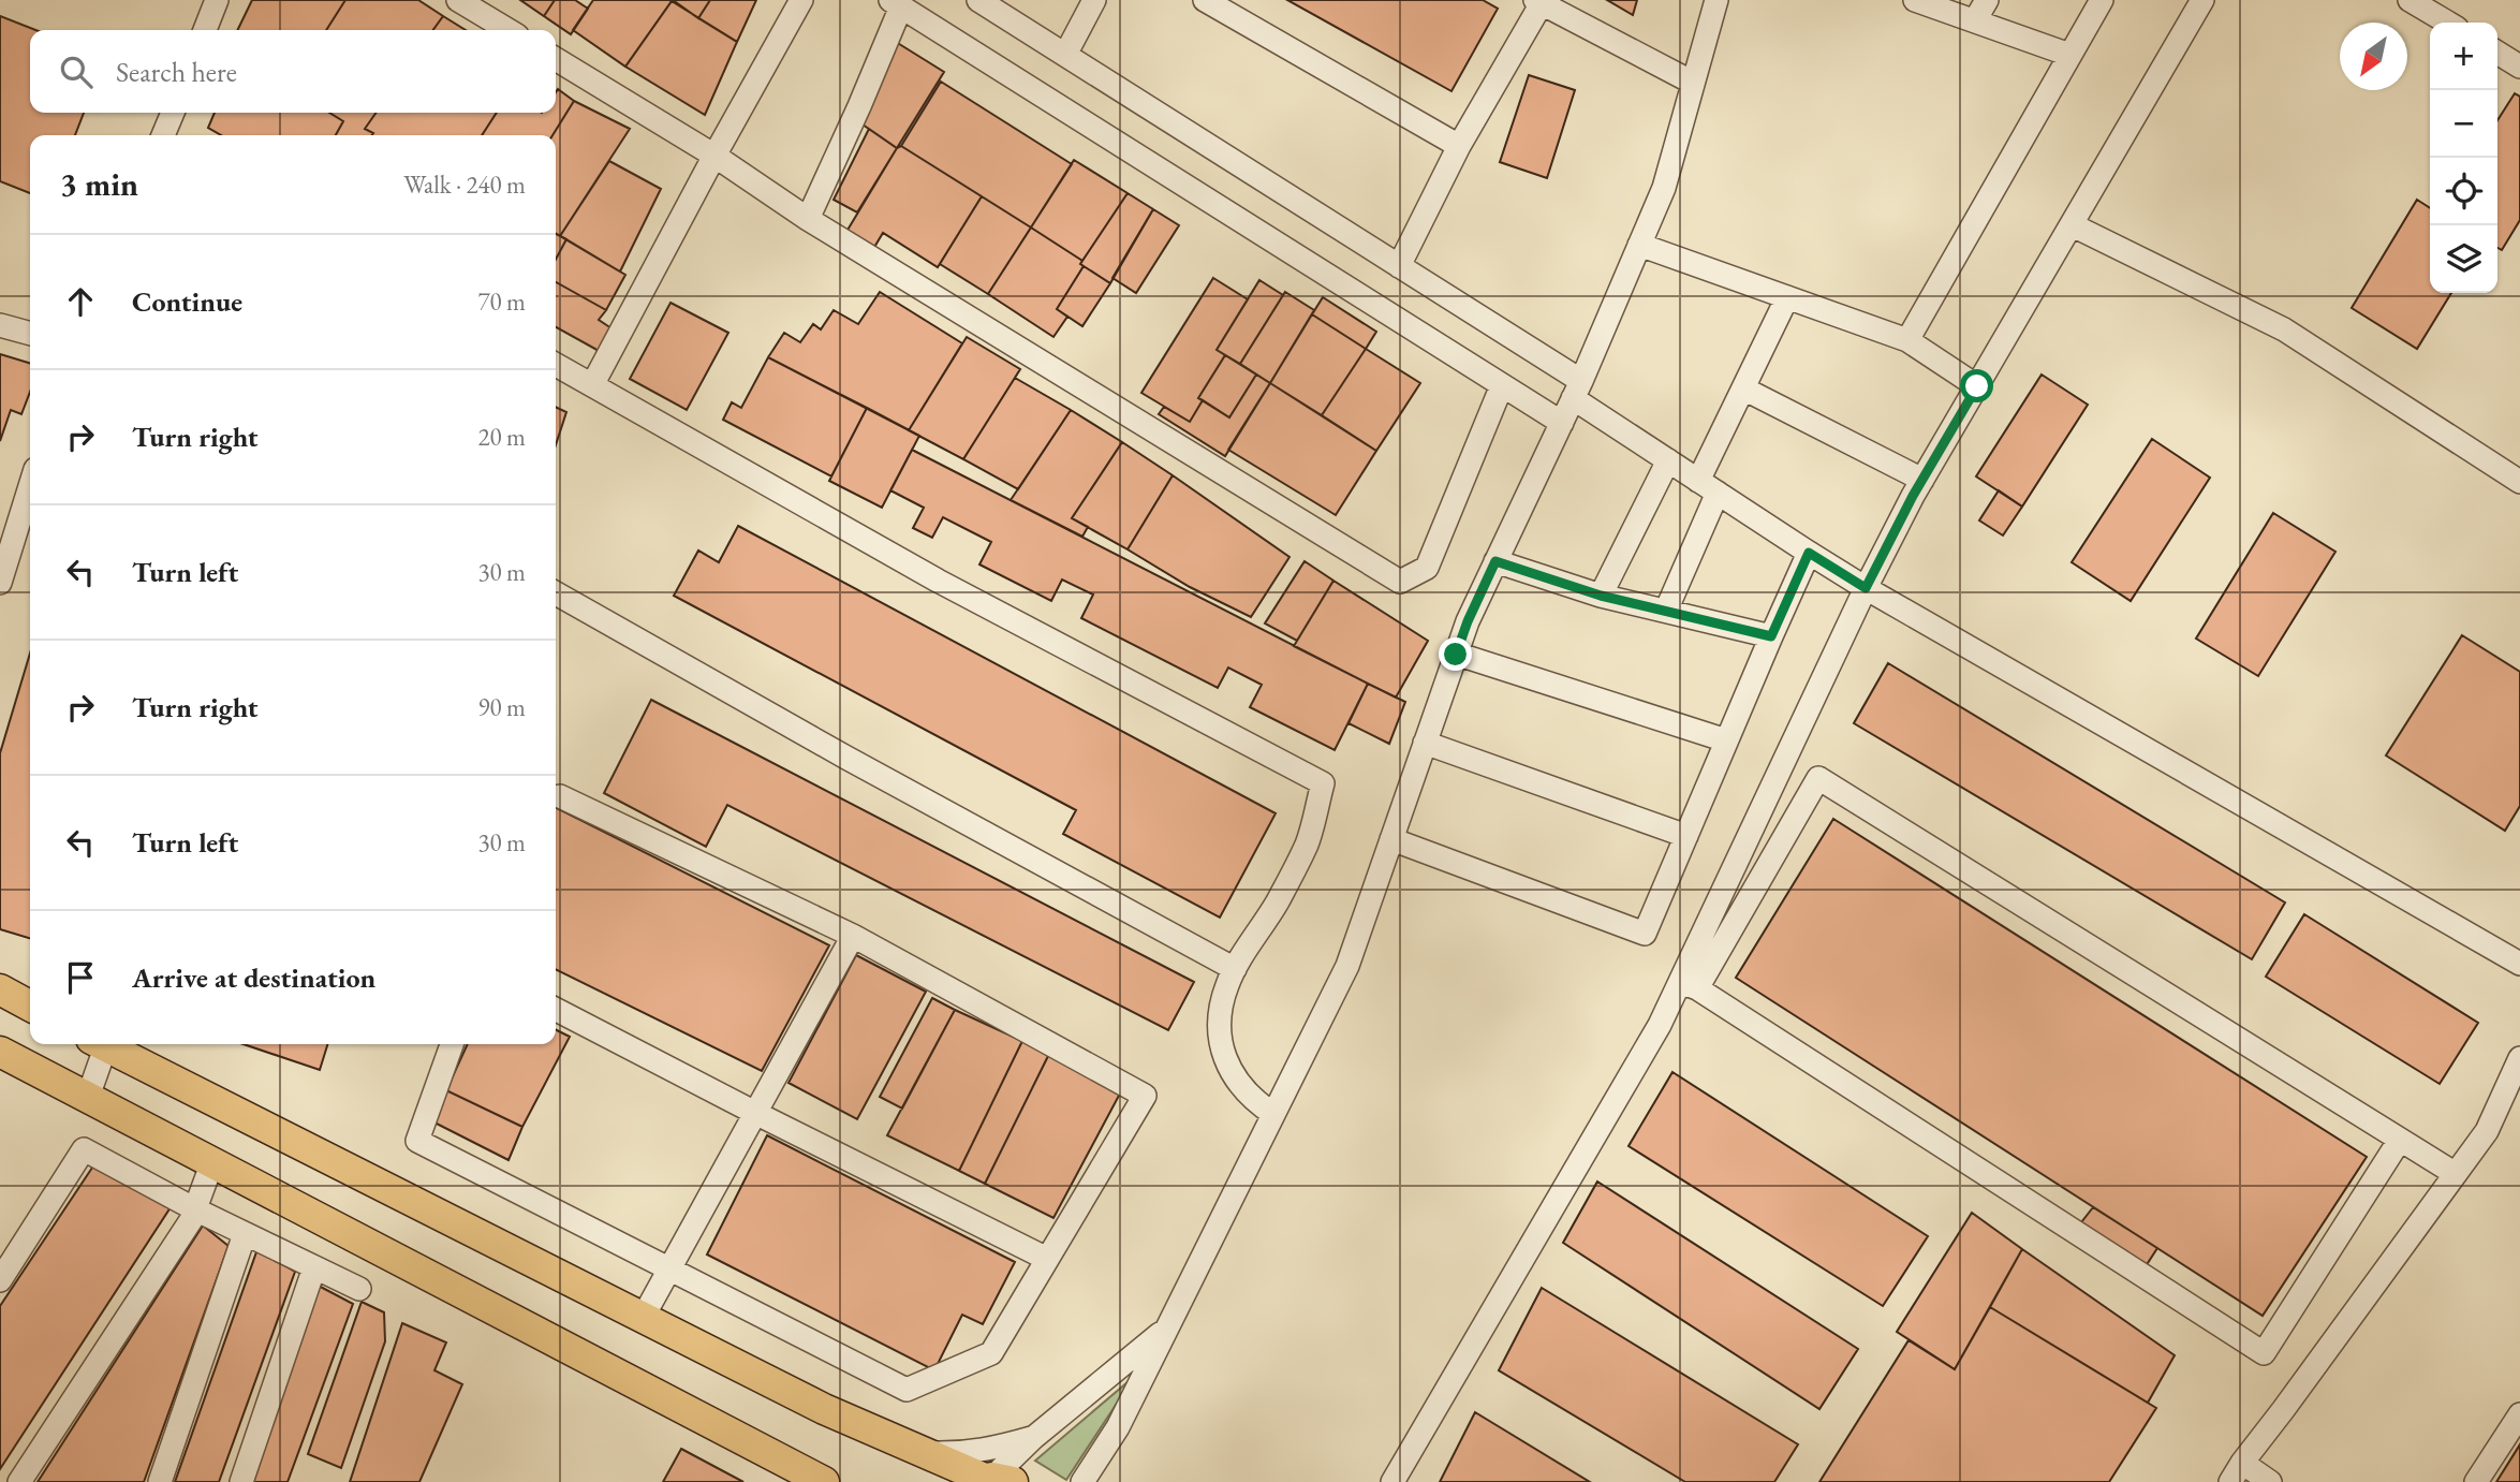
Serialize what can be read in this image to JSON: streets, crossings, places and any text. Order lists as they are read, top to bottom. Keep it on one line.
{"north":"bottom left","page":{"map_buttons":["+","−"],"search":"Search here","heading":["3 min","Walk · 240 m"],"list":[["Continue","70 m"],["Turn right","20 m"],["Turn left","30 m"],["Turn right","90 m"],["Turn left","30 m"],"Arrive at destination"]}}
